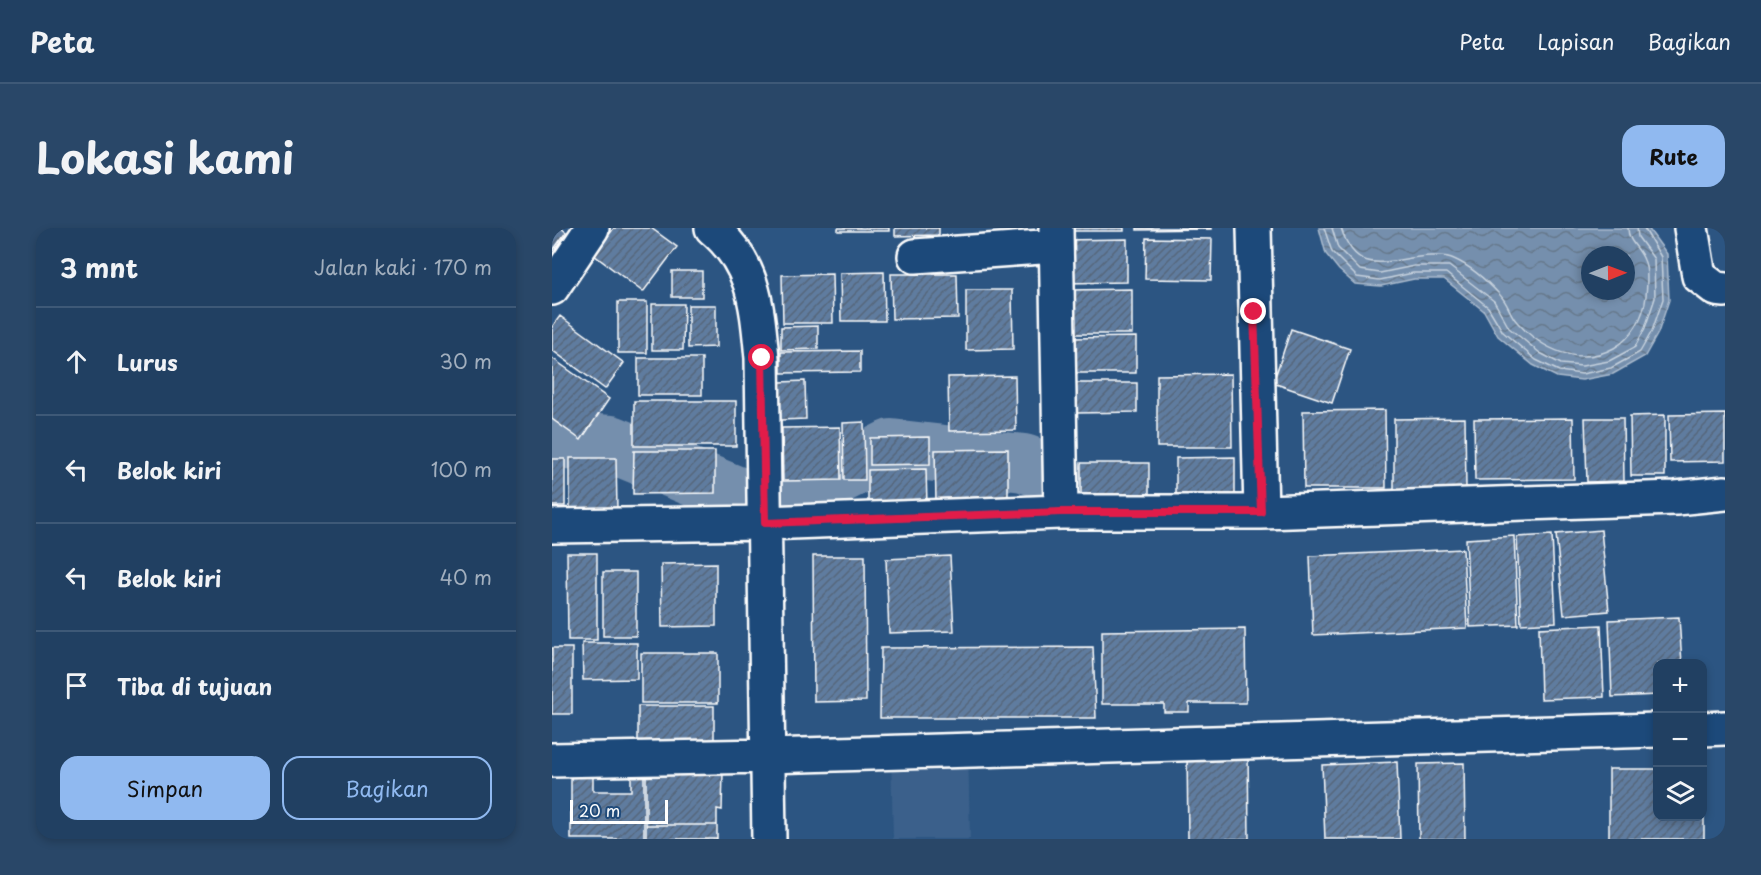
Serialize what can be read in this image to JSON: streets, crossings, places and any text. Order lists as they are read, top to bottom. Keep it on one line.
{"scale_bar":"20 m","north":"right","page":{"header":"Peta","nav":["Peta","Lapisan","Bagikan"],"title":"Lokasi kami","buttons":["Rute",["Simpan","Bagikan"]],"heading":["3 mnt","Jalan kaki · 170 m"],"list":[["Lurus","30 m"],["Belok kiri","100 m"],["Belok kiri","40 m"],"Tiba di tujuan"],"map_buttons":["+","−"],"scale":"20 m"}}
